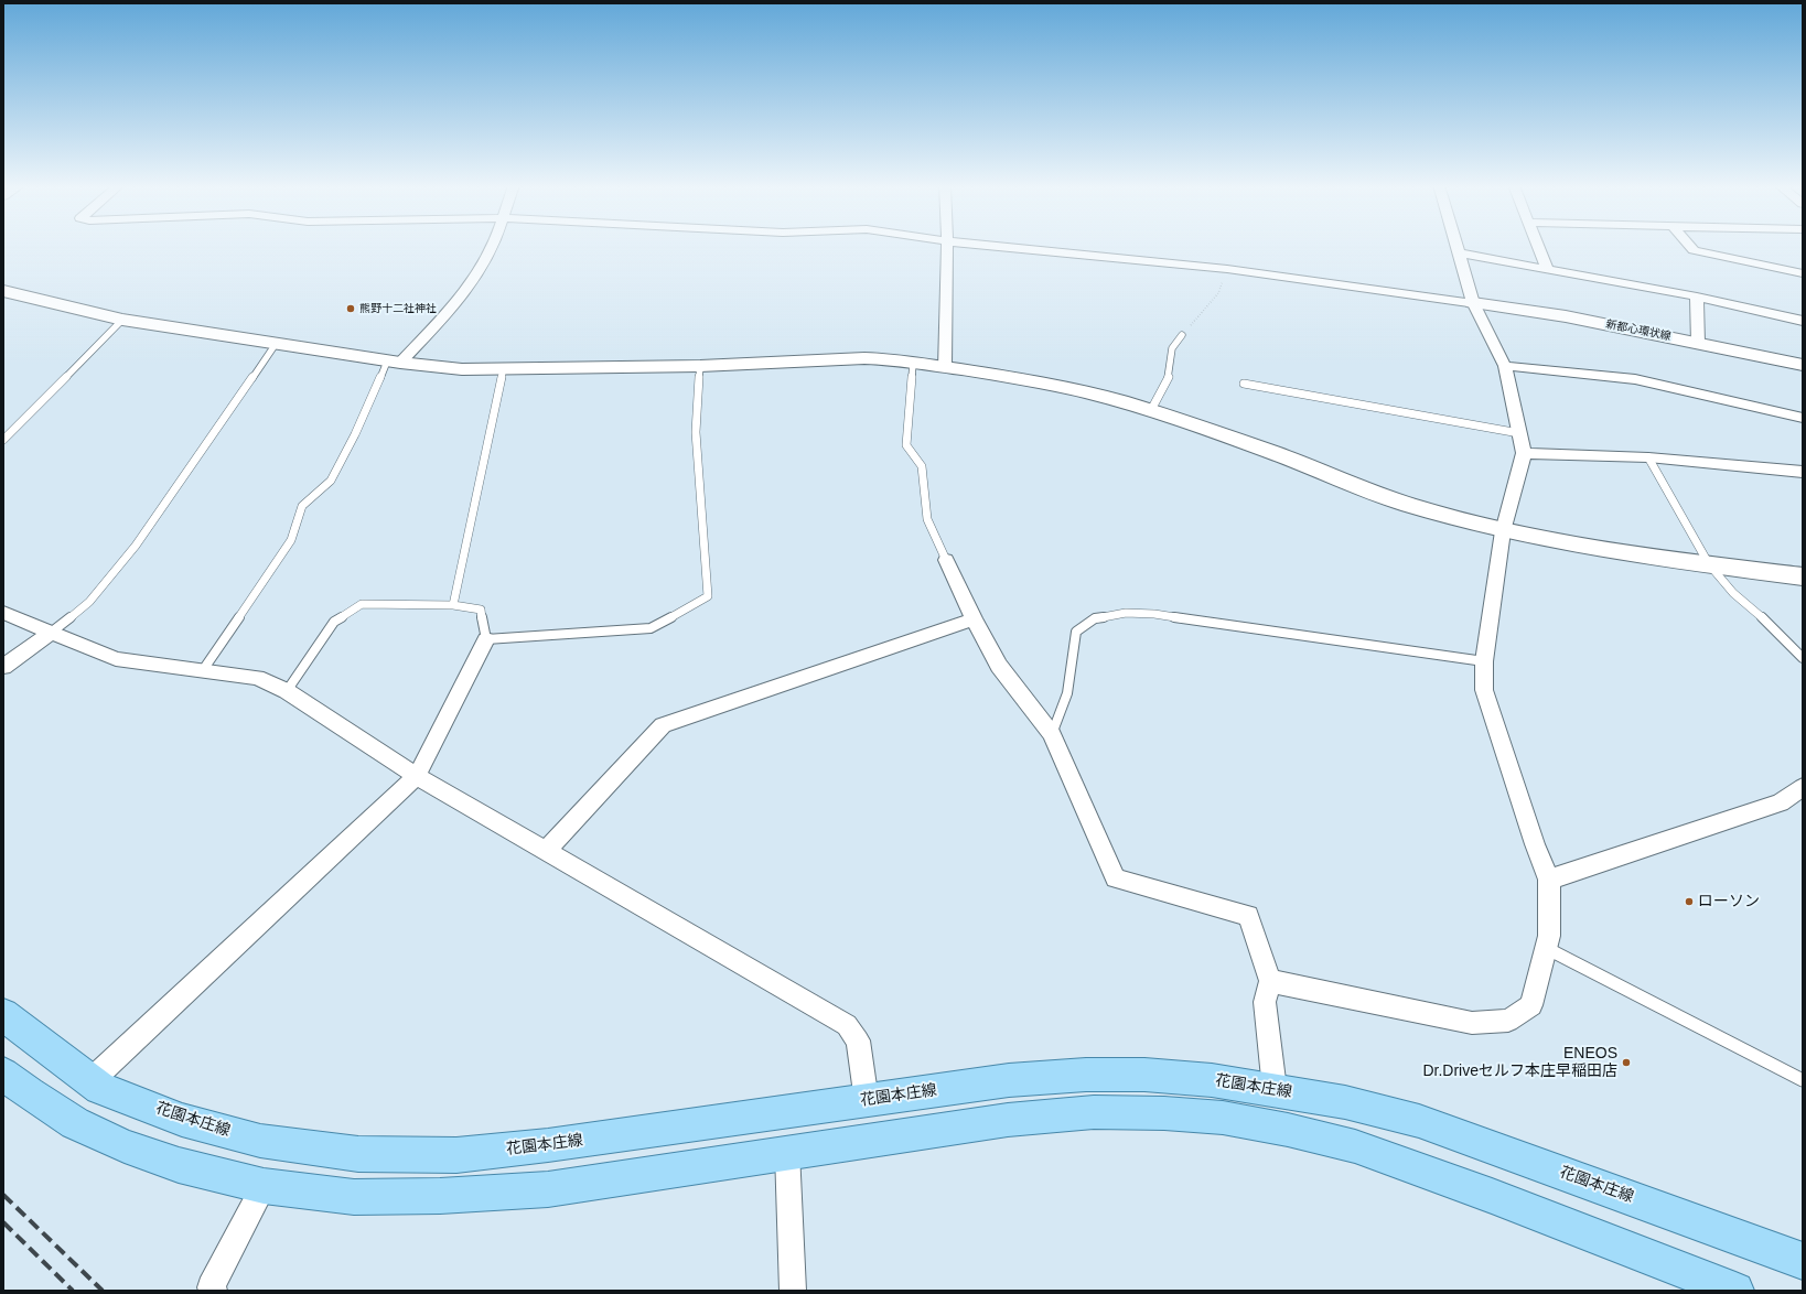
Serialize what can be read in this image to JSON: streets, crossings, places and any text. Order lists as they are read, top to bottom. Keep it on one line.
{"streets":{"main road":["花園本庄線"],"street":["新都心環状線"]},"places":["熊野十二社神社","ローソン","ENEOS Dr.Driveセルフ本庄早稲田店"]}
